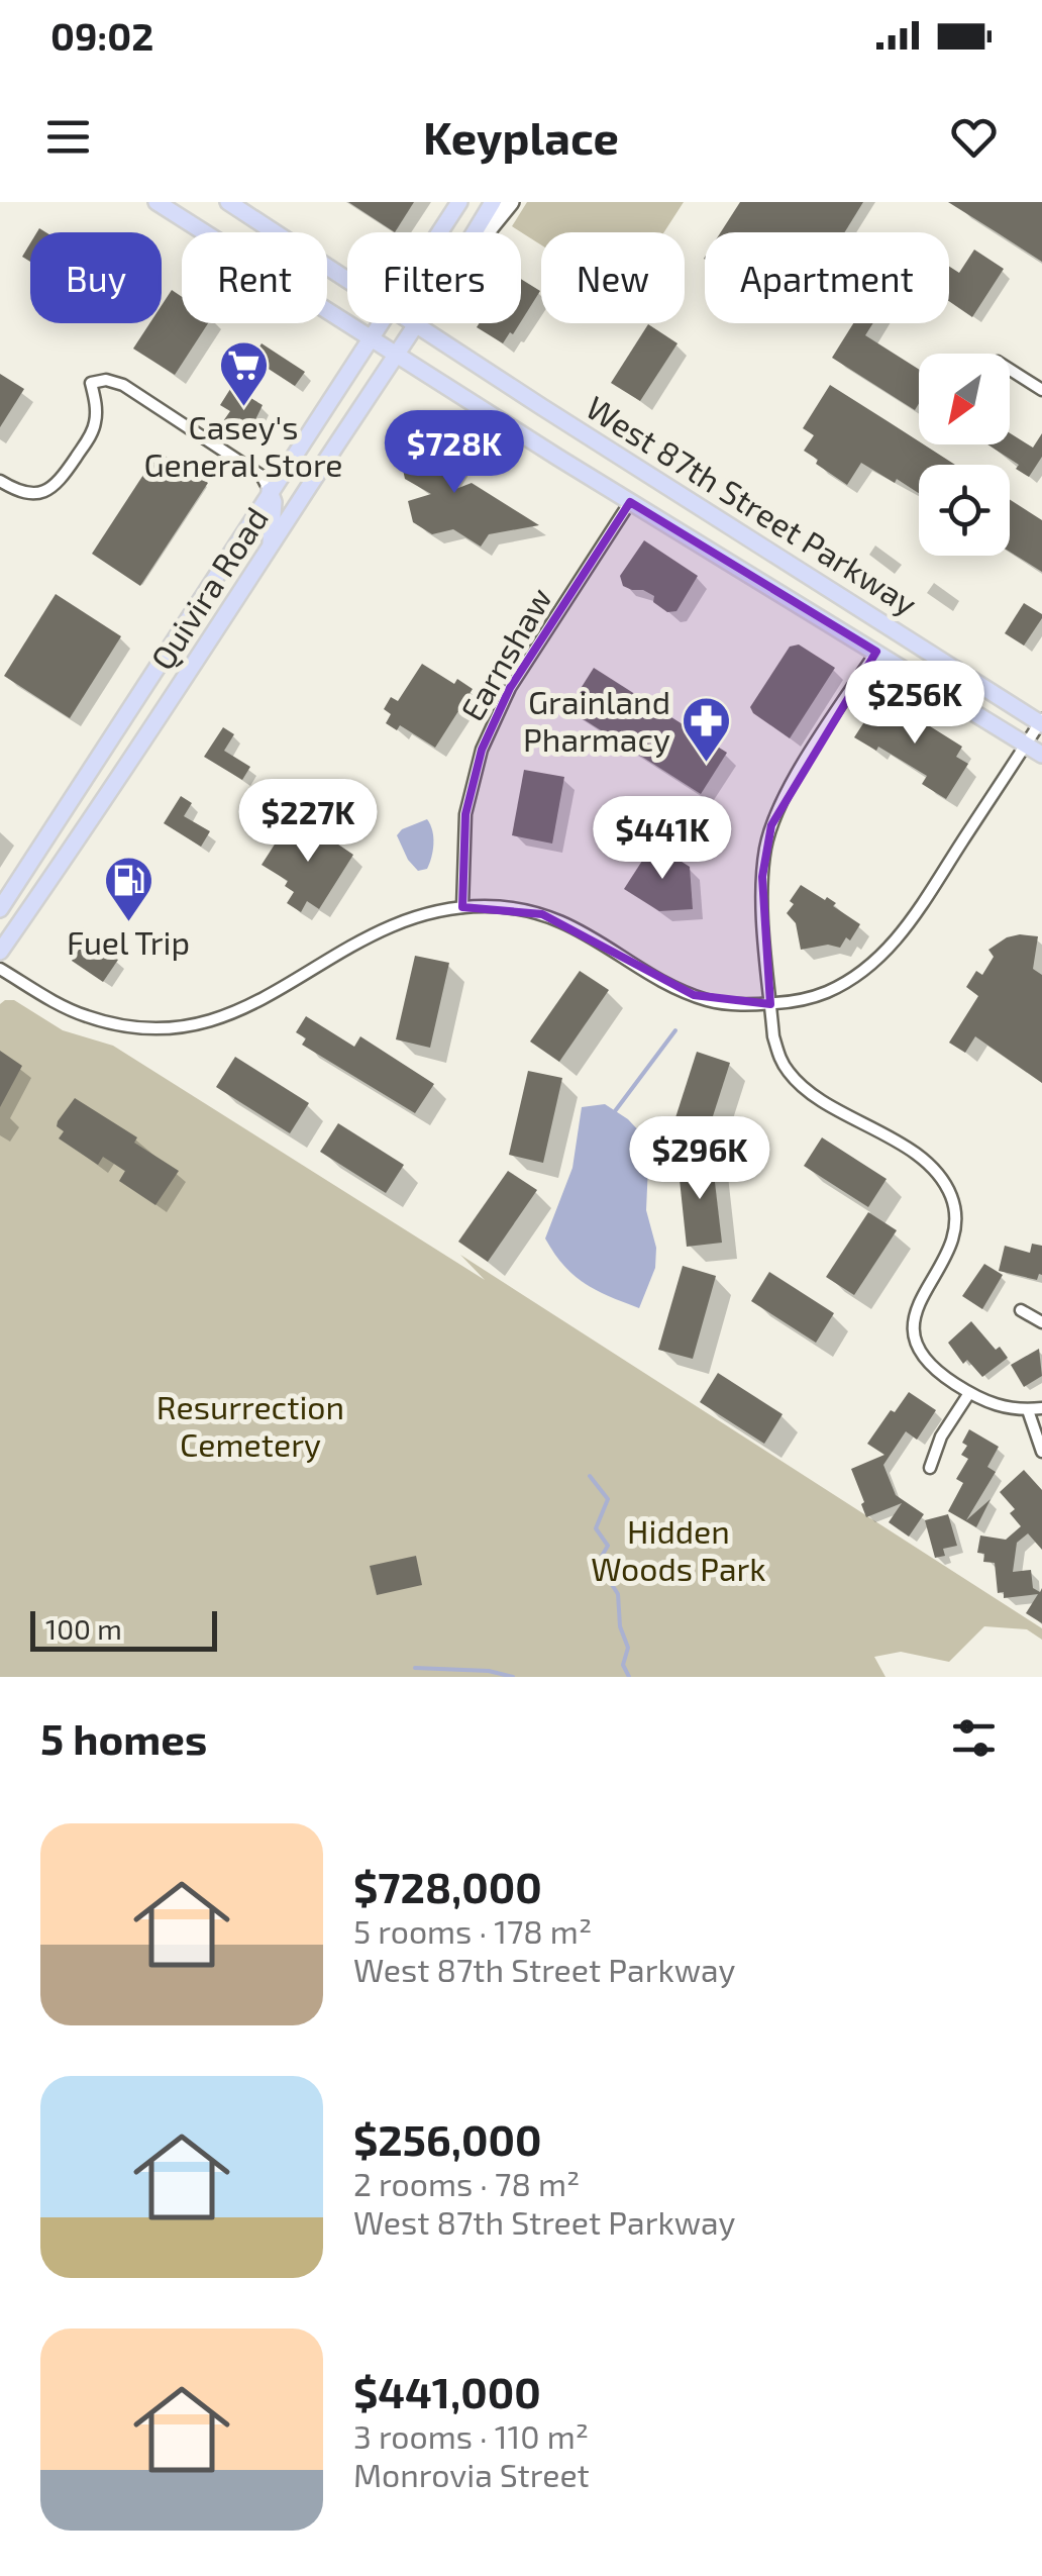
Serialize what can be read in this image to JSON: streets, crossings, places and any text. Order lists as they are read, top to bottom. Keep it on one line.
{"streets":{"main road":["West 87th Street Parkway","Quivira Road"],"street":["Earnshaw"]},"crossings":[["West 87th Street Parkway","Quivira Road"],["West 87th Street Parkway","Earnshaw"]],"parks":["Resurrection Cemetery","Hidden Woods Park"],"places":{"supermarket":["Casey's General Store"],"pharmacy":["Grainland Pharmacy"],"fuel station":["Fuel Trip"]},"scale_bar":"100 m","north":"bottom left","page":{"status":"09:02","header":"Keyplace","chip":["Buy","Rent","Filters","New","Apartment"],"price":["$728K","$256K","$227K","$441K","$296K"],"scale":"100 m","heading":"5 homes","list":[{"name":"$728,000","note":"5 rooms · 178 m² · West 87th Street Parkway"},{"name":"$256,000","note":"2 rooms · 78 m² · West 87th Street Parkway"},{"name":"$441,000","note":"3 rooms · 110 m² · Monrovia Street"}]}}
